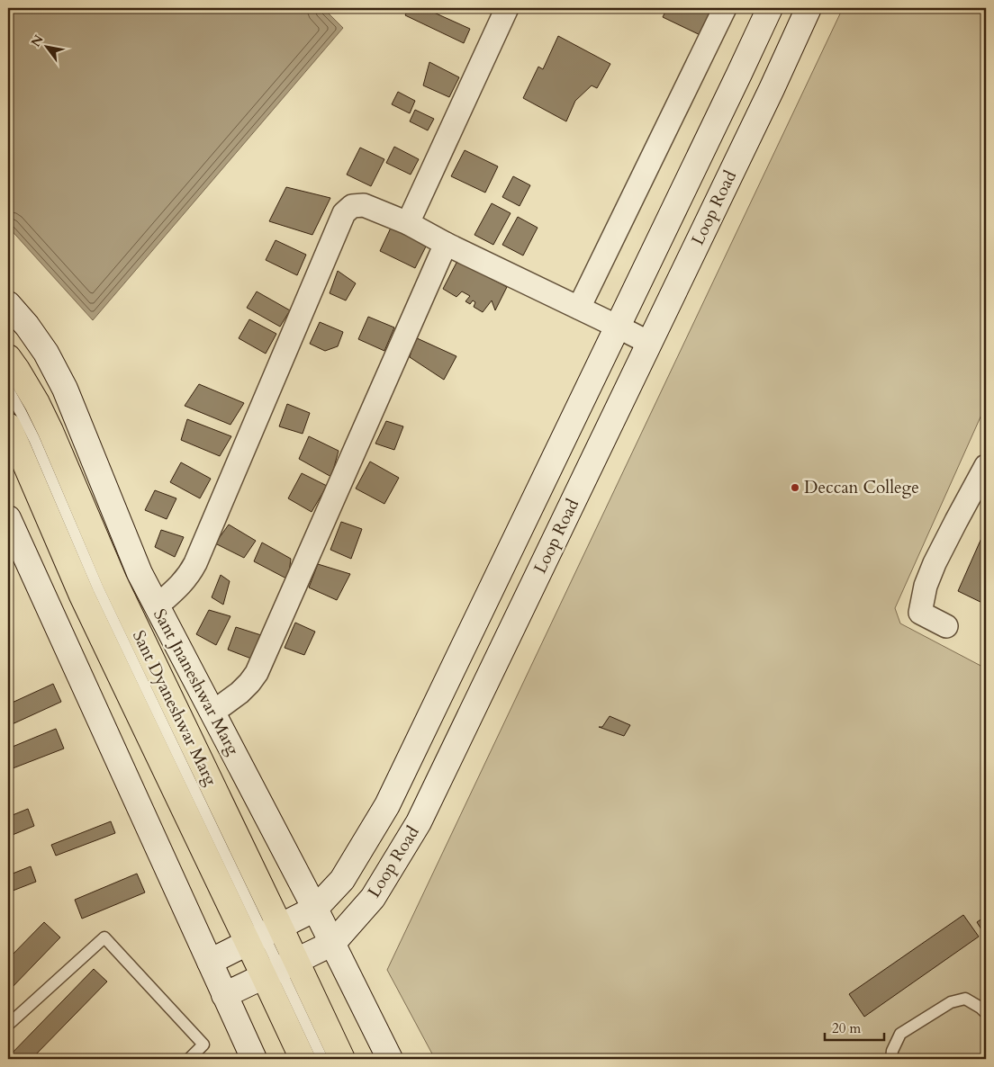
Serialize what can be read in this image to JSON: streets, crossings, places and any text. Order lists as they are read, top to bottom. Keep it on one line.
{"streets":{"main road":["Loop Road","Sant Jnaneshwar Marg","Sant Dyaneshwar Marg"]},"crossings":[["Loop Road","Sant Jnaneshwar Marg"],["Loop Road","Sant Dyaneshwar Marg"]],"places":["Deccan College"],"scale_bar":"20 m","north":"top left"}
